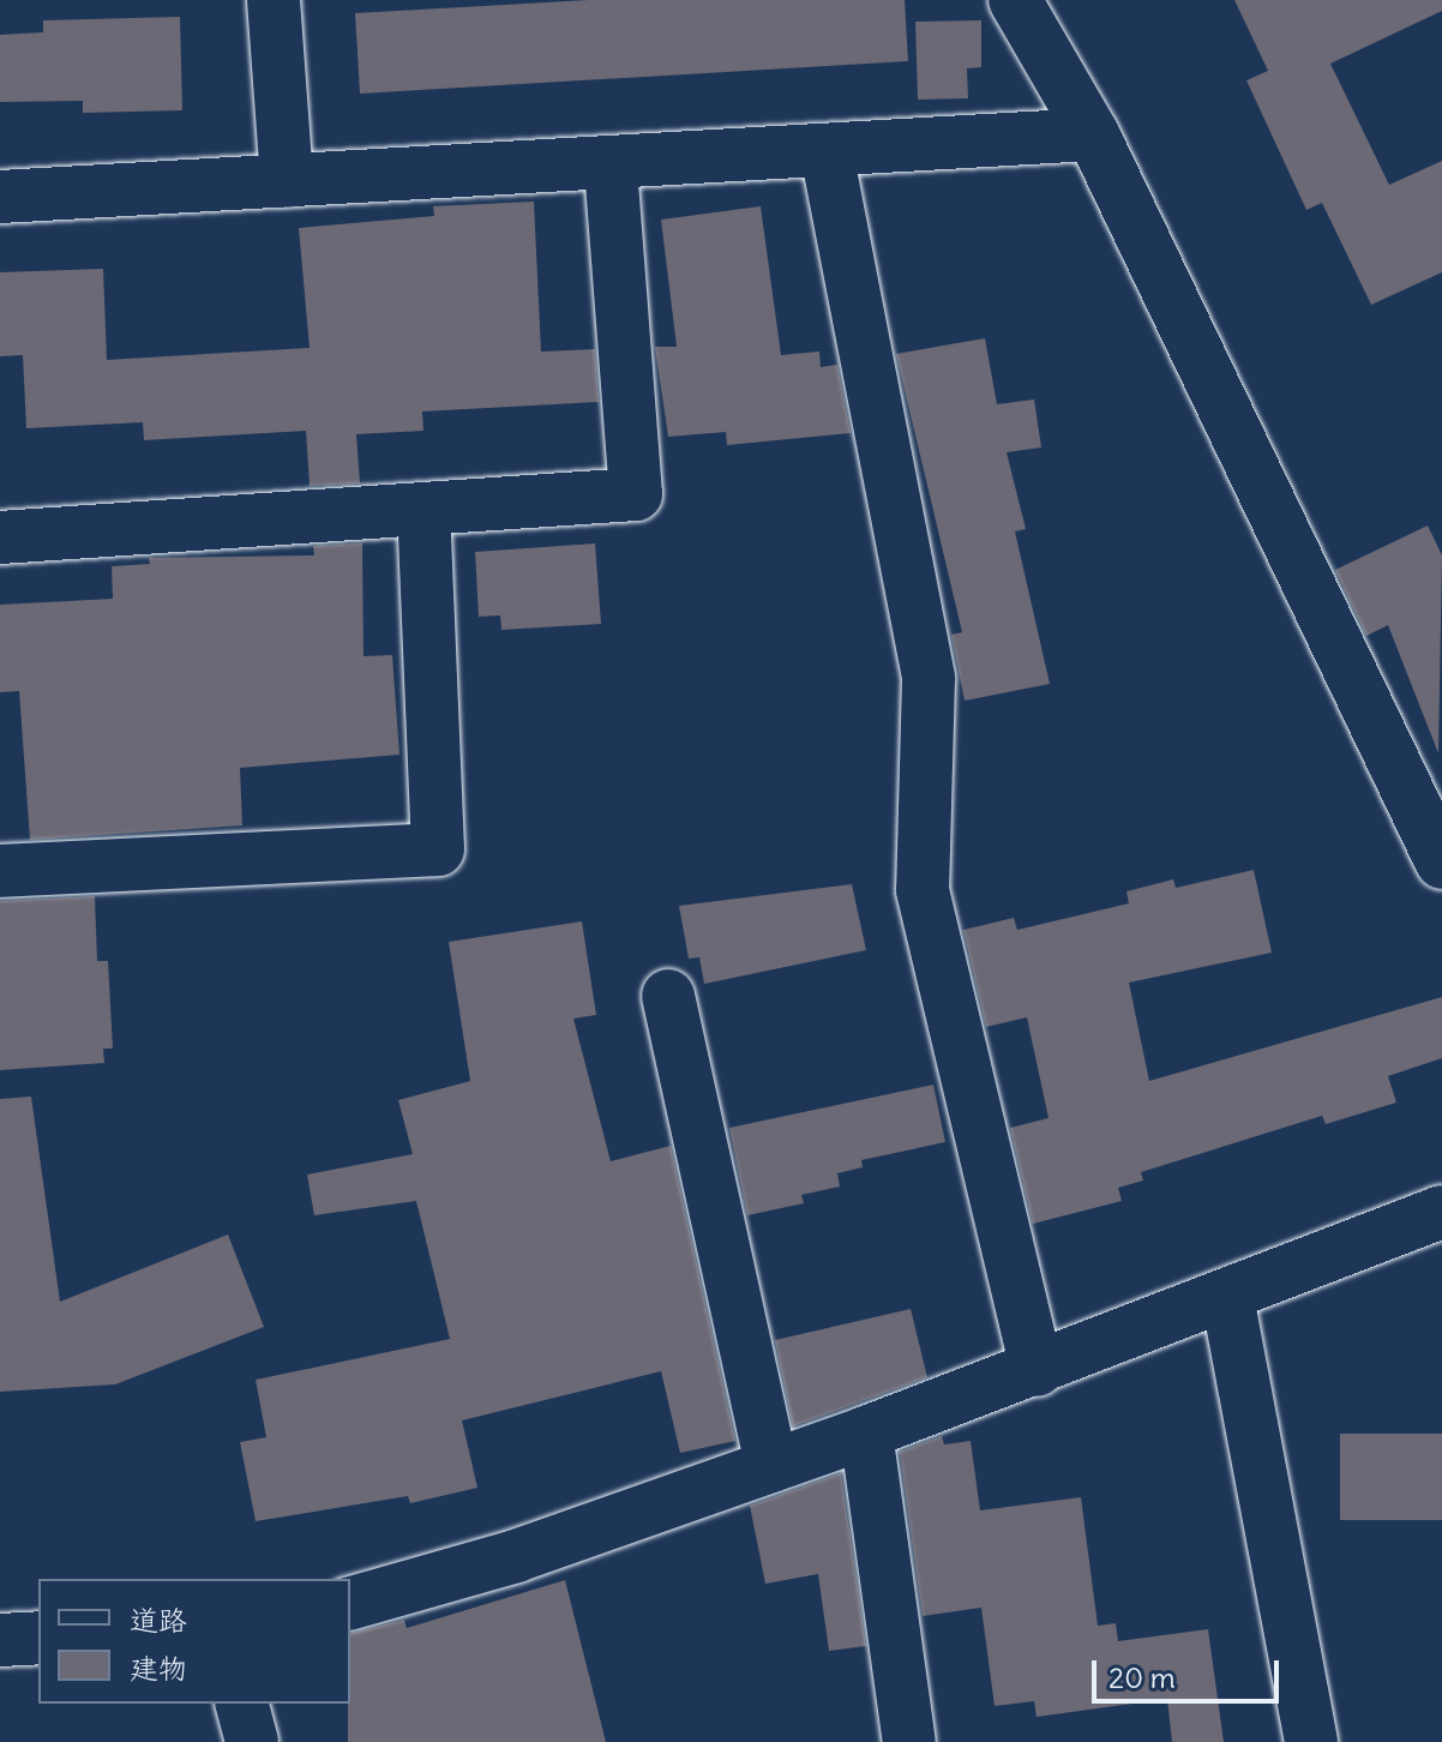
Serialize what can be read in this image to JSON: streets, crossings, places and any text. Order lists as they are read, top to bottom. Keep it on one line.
{"legend":["道路","建物"],"scale_bar":"20 m"}
